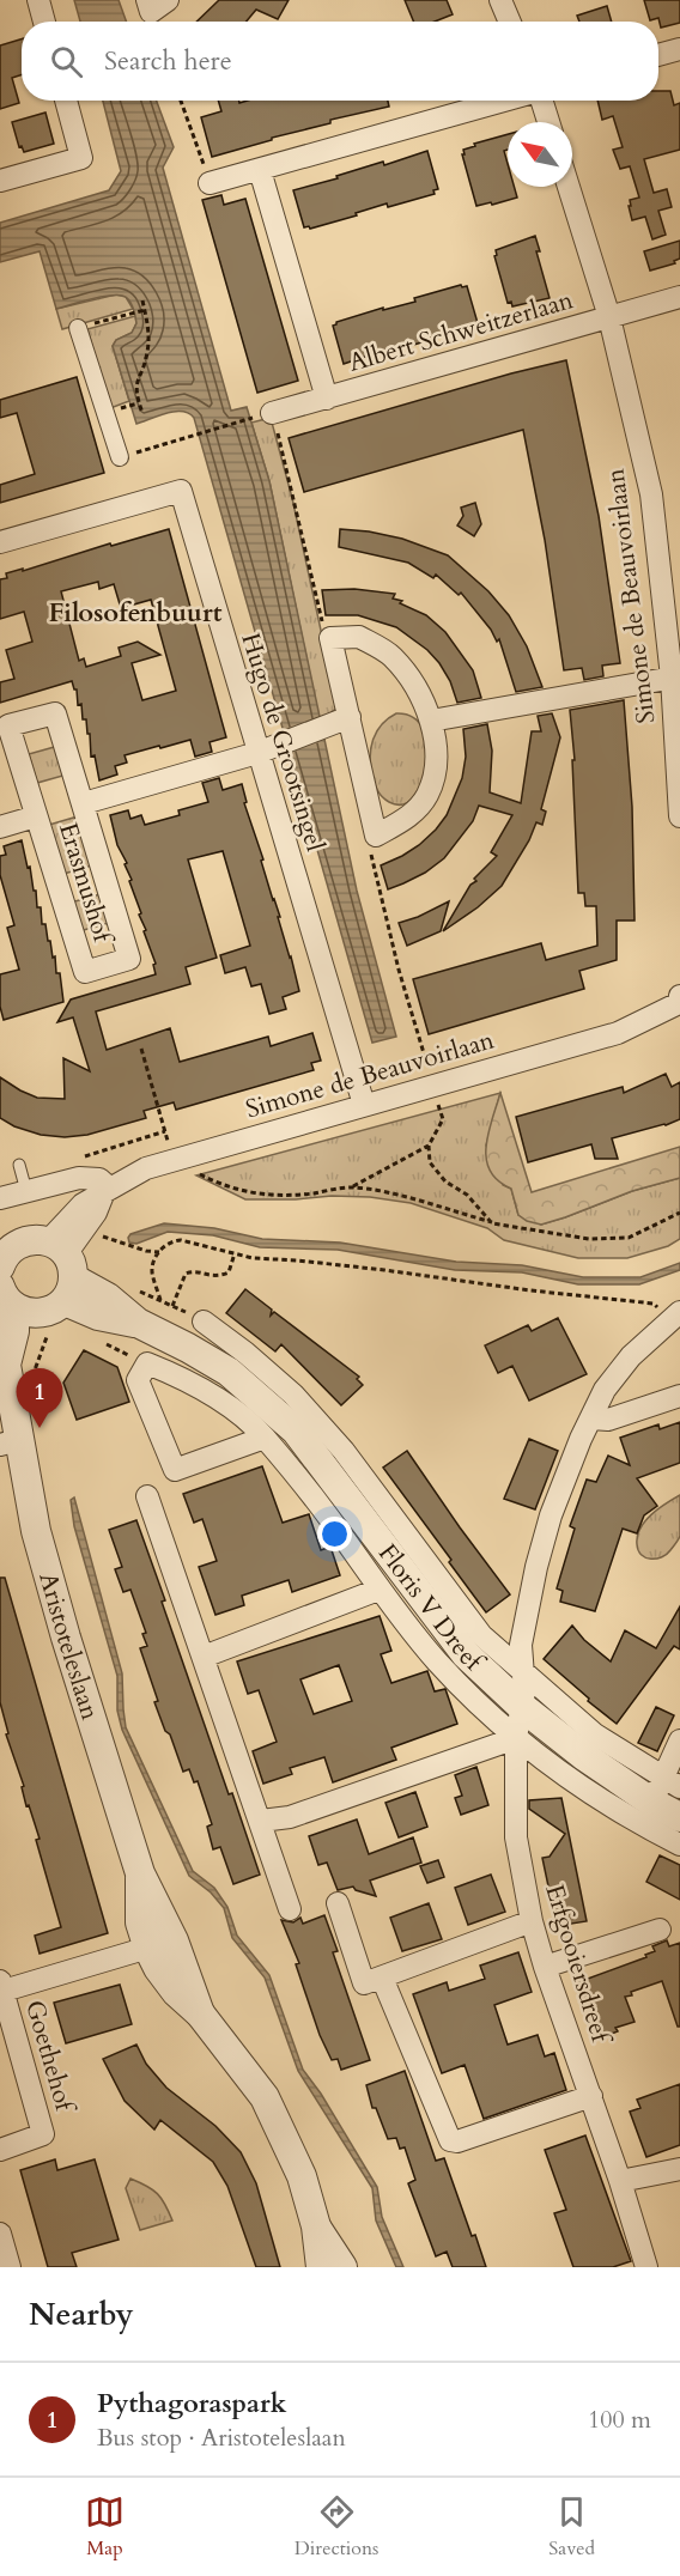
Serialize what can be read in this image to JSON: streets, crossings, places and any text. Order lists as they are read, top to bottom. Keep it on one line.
{"streets":{"street":["Albert Schweitzerlaan","Simone de Beauvoirlaan","Hugo de Grootsingel","Erasmushof","Floris V Dreef","Aristoteleslaan","Erfgooiersdreef","Goethehof"]},"crossings":[["Albert Schweitzerlaan","Simone de Beauvoirlaan"],["Simone de Beauvoirlaan","Hugo de Grootsingel"],["Hugo de Grootsingel","Erasmushof"],["Floris V Dreef","Erfgooiersdreef"],["Aristoteleslaan","Goethehof"]],"districts":["Filosofenbuurt"],"north":"top left","page":{"search":"Search here","pins":"1","heading":"Nearby","list":[{"mark":"1","name":"Pythagoraspark","note":"Bus stop · Aristoteleslaan","value":"100 m"}],"nav":["Map","Directions","Saved"]}}
